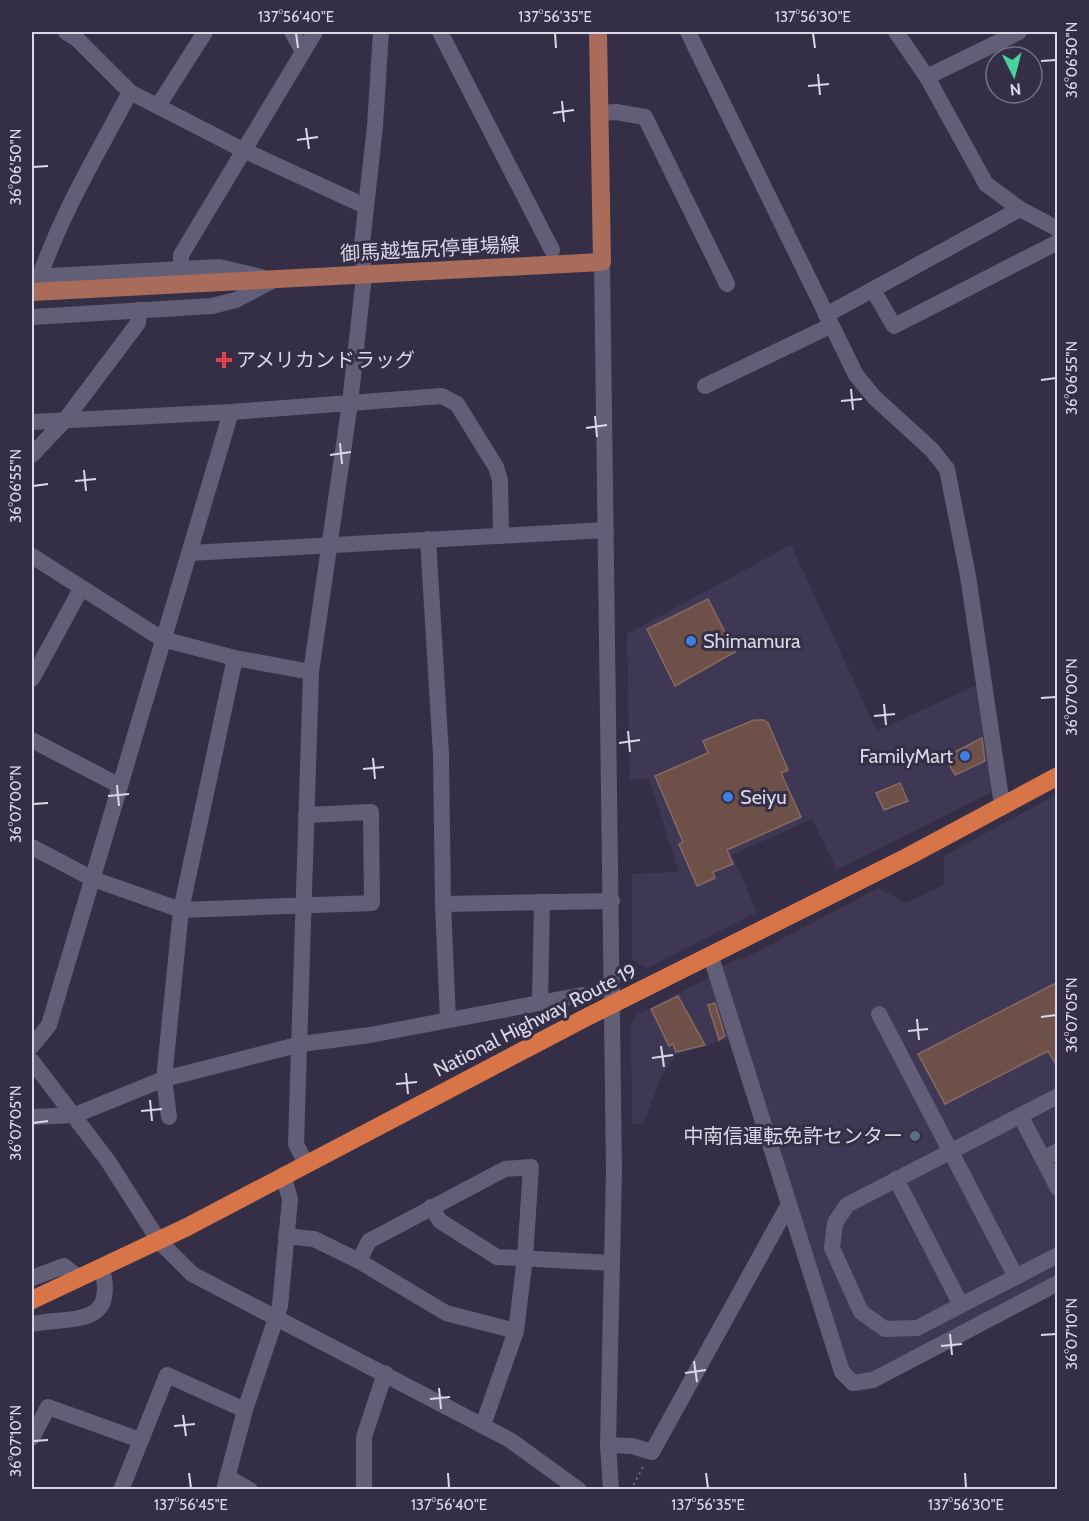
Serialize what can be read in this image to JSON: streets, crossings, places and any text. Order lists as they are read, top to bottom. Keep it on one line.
{"streets":{"highway":["National Highway Route 19"],"main road":["御馬越塩尻停車場線"]},"places":{"health":["アメリカンドラッグ"],"other":["Shimamura","FamilyMart","Seiyu","中南信運転免許センター"]},"north":"bottom","coordinates":["137°56'40\"E","137°56'35\"E","137°56'30\"E","36°06'50\"N","36°06'55\"N","36°07'00\"N","36°07'05\"N","36°07'10\"N","137°56'45\"E"]}
